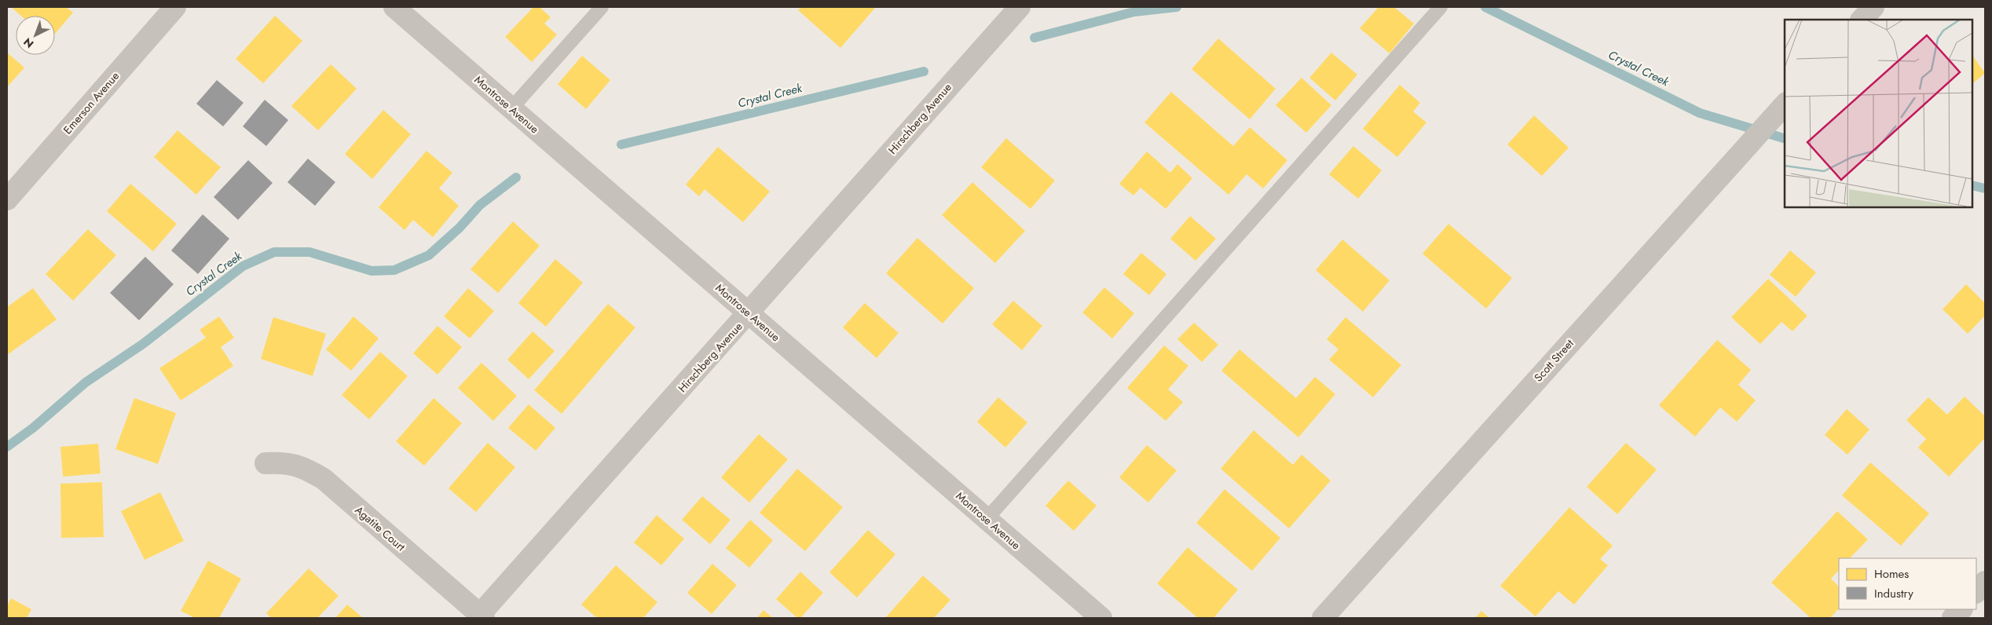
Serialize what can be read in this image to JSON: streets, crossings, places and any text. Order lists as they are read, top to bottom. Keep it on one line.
{"streets":{"street":["Emerson Avenue","Montrose Avenue","Hirschberg Avenue","Scott Street","Agatite Court"]},"crossings":[["Montrose Avenue","Hirschberg Avenue"],["Hirschberg Avenue","Agatite Court"]],"water":["Crystal Creek"],"legend":["Homes","Industry"],"north":"bottom left"}
